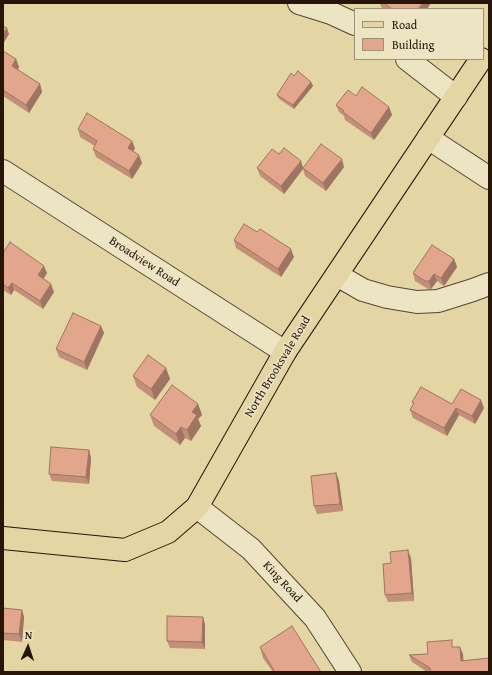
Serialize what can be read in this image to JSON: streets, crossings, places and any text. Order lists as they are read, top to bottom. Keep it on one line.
{"streets":{"main road":["North Brooksvale Road"],"street":["Broadview Road","King Road"]},"crossings":[["Broadview Road","North Brooksvale Road"],["North Brooksvale Road","King Road"]],"legend":["Road","Building"],"north":"top"}
